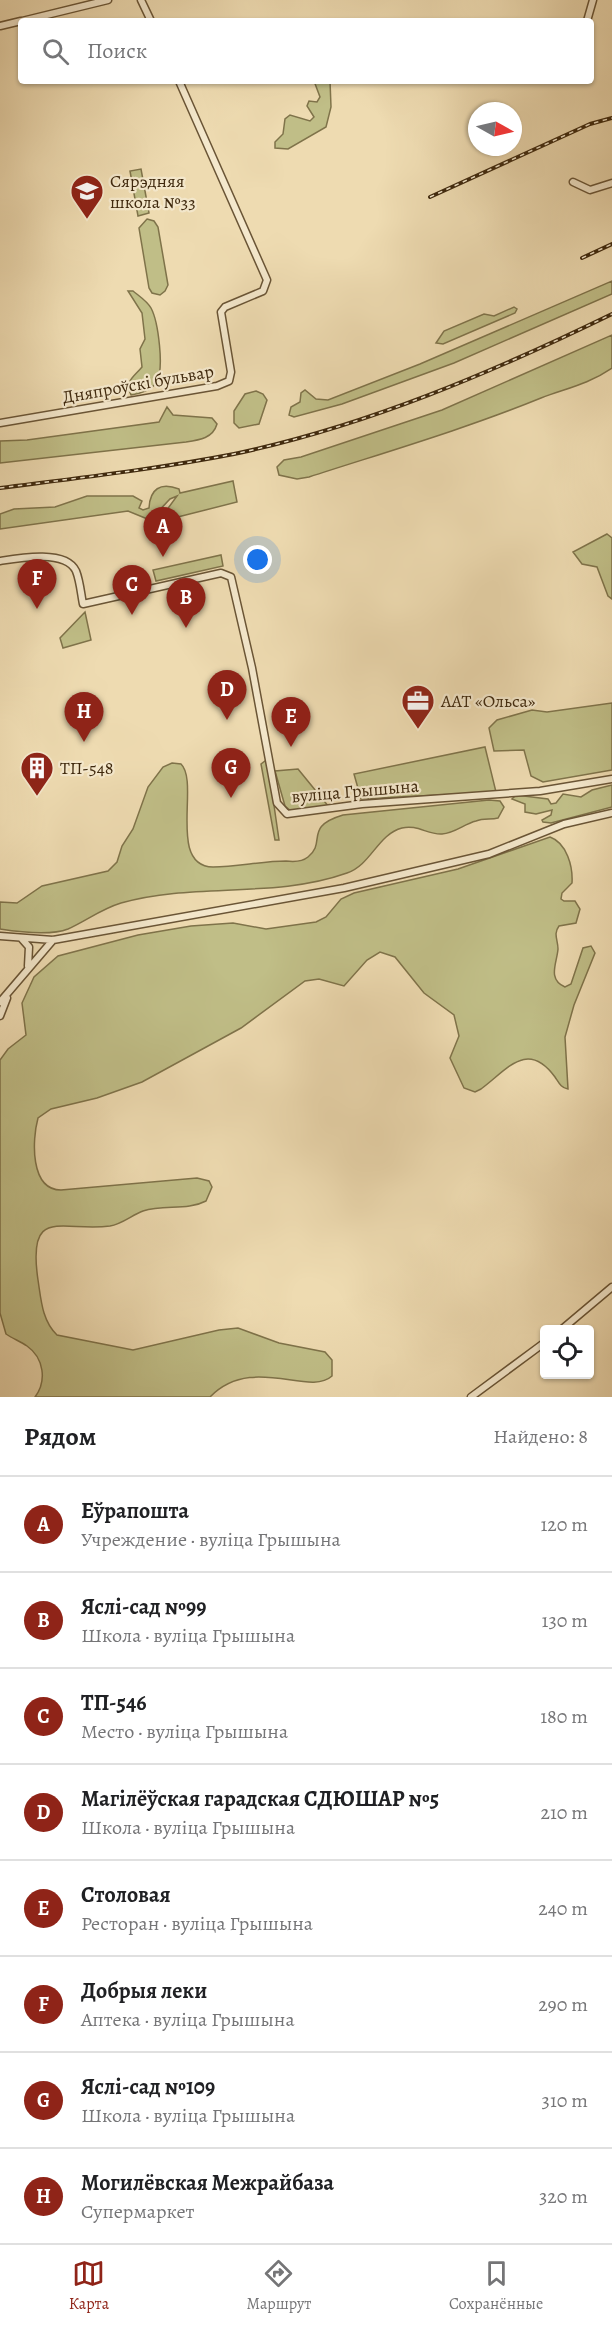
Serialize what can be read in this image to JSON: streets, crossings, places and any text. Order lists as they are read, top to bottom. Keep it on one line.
{"streets":{"street":["Дняпроўскі бульвар","вуліца Грышына"]},"places":{"school or university":["Сярэдняя школа №33"],"office":["ААТ «Ольса»"],"building":["ТП-548"]},"north":"right","page":{"search":"Поиск","pins":["A","F","C","B","D","H","E","G"],"heading":["Рядом","Найдено: 8"],"list":[{"mark":"A","name":"Еўрапошта","note":"Учреждение · вуліца Грышына","value":"120 m"},{"mark":"B","name":"Яслі-сад №99","note":"Школа · вуліца Грышына","value":"130 m"},{"mark":"C","name":"ТП-546","note":"Место · вуліца Грышына","value":"180 m"},{"mark":"D","name":"Магілёўская гарадская СДЮШАР №5","note":"Школа · вуліца Грышына","value":"210 m"},{"mark":"E","name":"Столовая","note":"Ресторан · вуліца Грышына","value":"240 m"},{"mark":"F","name":"Добрыя леки","note":"Аптека · вуліца Грышына","value":"290 m"},{"mark":"G","name":"Яслі-сад №109","note":"Школа · вуліца Грышына","value":"310 m"},{"mark":"H","name":"Могилёвская Межрайбаза","note":"Супермаркет","value":"320 m"}],"nav":["Карта","Маршрут","Сохранённые"]}}
